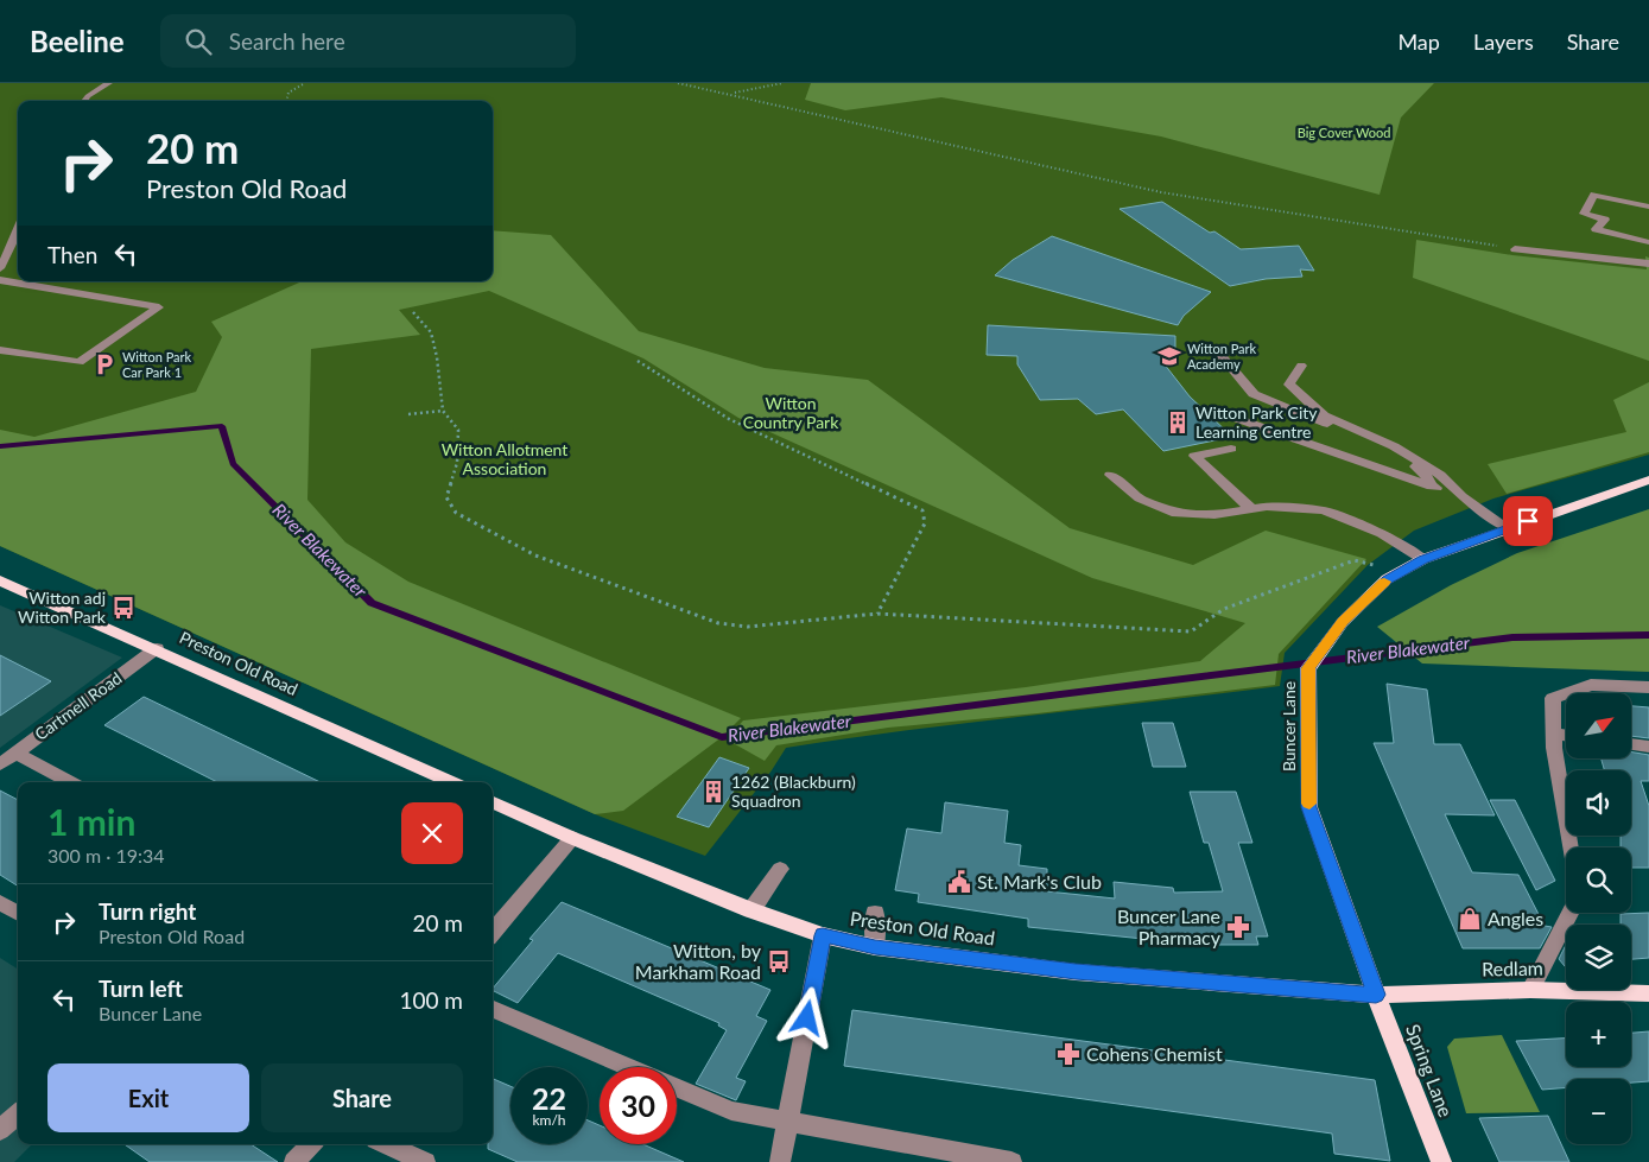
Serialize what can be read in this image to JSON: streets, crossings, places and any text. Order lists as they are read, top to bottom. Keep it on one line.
{"streets":{"main road":["Preston Old Road","Buncer Lane","Redlam","Spring Lane"],"street":["Cartmell Road"]},"crossings":[["Preston Old Road","Cartmell Road"],["Preston Old Road","Buncer Lane"],["Preston Old Road","Redlam"],["Preston Old Road","Spring Lane"],["Buncer Lane","Redlam"],["Buncer Lane","Spring Lane"],["Redlam","Spring Lane"]],"water":["River Blakewater"],"parks":["Big Cover Wood","Witton Country Park","Witton Allotment Association"],"places":{"school or university":["Witton Park Academy"],"parking":["Witton Park Car Park 1"],"building":["Witton Park City Learning Centre","1262 (Blackburn) Squadron"],"bus stop":["Witton adj Witton Park","Witton, by Markham Road"],"public building":["St. Mark's Club"],"shop":["Angles"],"pharmacy":["Buncer Lane Pharmacy","Cohens Chemist"]},"north":"top right","page":{"header":"Beeline","search":"Search here","nav":["Map","Layers","Share"],"turn":["20 m","Preston Old Road"],"then":"Then","map_buttons":["+","−"],"heading":["1 min","300 m · 19:34"],"list":[{"name":"Turn right","note":"Preston Old Road","value":"20 m"},{"name":"Turn left","note":"Buncer Lane","value":"100 m"}],"buttons":["Exit","Share"],"speed":"22 km/h","limit":"30"}}
